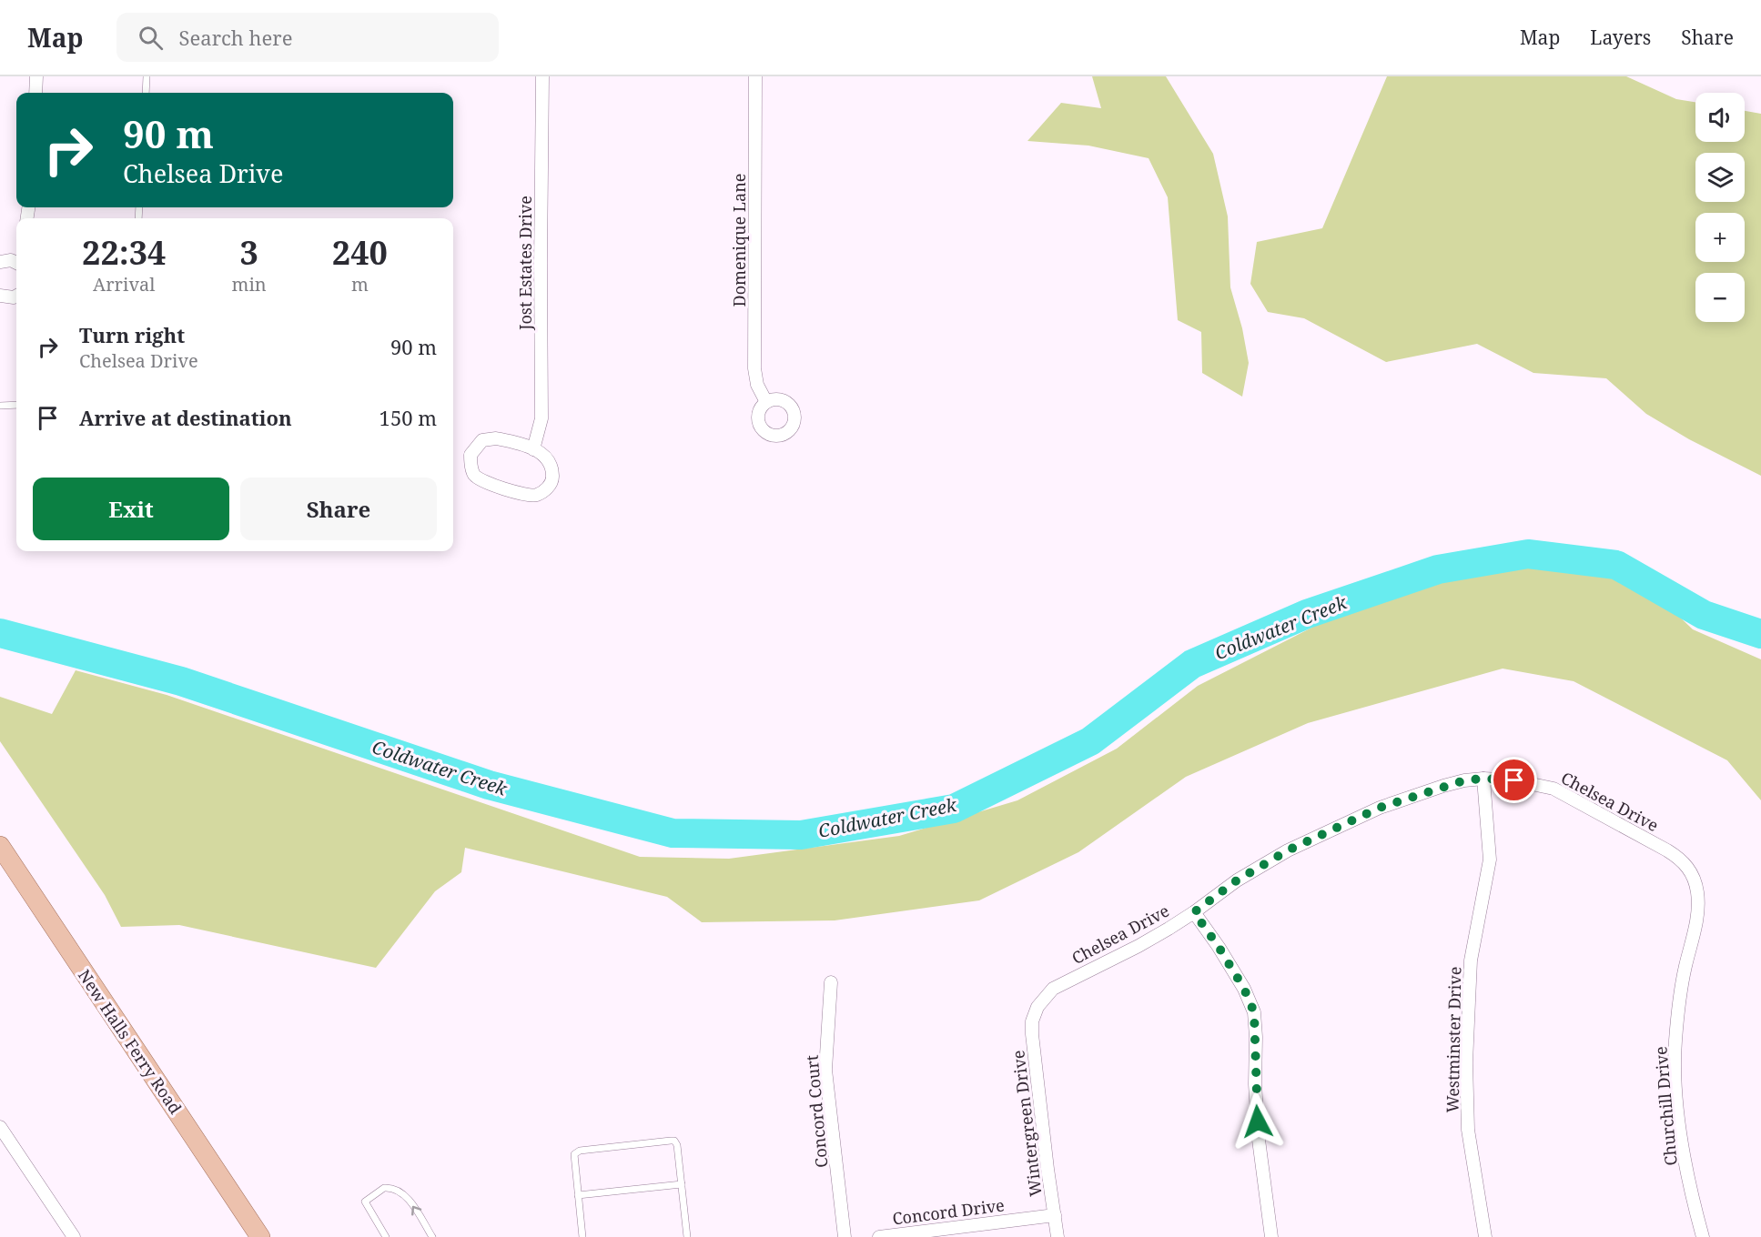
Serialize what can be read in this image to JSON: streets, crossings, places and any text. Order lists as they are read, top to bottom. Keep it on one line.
{"streets":{"main road":["New Halls Ferry Road"],"street":["Domenique Lane","Jost Estates Drive","Chelsea Drive","Westminster Drive","Churchill Drive","Concord Court","Wintergreen Drive","Concord Drive"]},"crossings":[["Chelsea Drive","Westminster Drive"],["Chelsea Drive","Churchill Drive"],["Chelsea Drive","Wintergreen Drive"],["Wintergreen Drive","Concord Drive"]],"water":["Coldwater Creek"],"page":{"header":"Map","search":"Search here","nav":["Map","Layers","Share"],"map_buttons":["+","−"],"turn":["90 m","Chelsea Drive"],"eta":["22:34","Arrival","3","min","240","m"],"list":[{"name":"Turn right","note":"Chelsea Drive","value":"90 m"},{"name":"Arrive at destination","value":"150 m"}],"buttons":["Exit","Share"]}}
